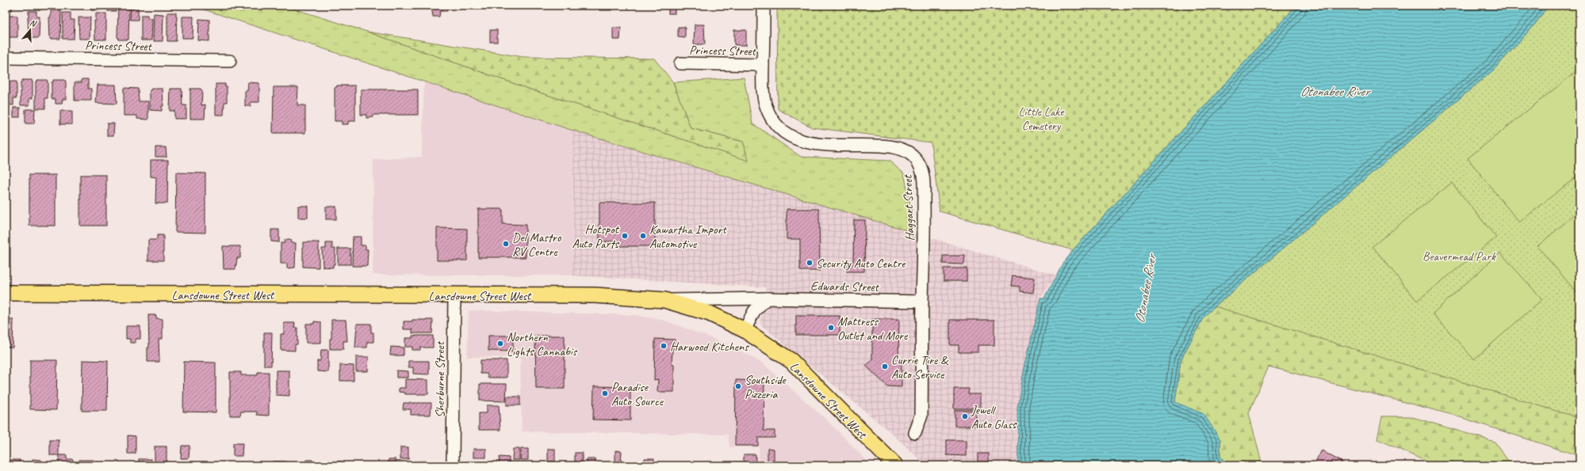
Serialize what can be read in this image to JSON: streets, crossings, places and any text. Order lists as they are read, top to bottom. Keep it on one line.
{"streets":{"main road":["Lansdowne Street West"],"street":["Princess Street","Haggart Street","Edwards Street","Sherburne Street"]},"crossings":[["Princess Street","Haggart Street"],["Haggart Street","Edwards Street"],["Edwards Street","Lansdowne Street West"],["Lansdowne Street West","Sherburne Street"]],"water":["Otonabee River"],"parks":["Little Lake Cemetery","Beavermead Park"],"places":["Hotspot Auto Parts","Kawartha Import Automotive","Del Mastro RV Centre","Security Auto Centre","Mattress Outlet and More","Northern Lights Cannabis","Harwood Kitchens","Currie Tire & Auto Service","Southside Pizzeria","Paradise Auto Source","Jewell Auto Glass"],"north":"top"}
